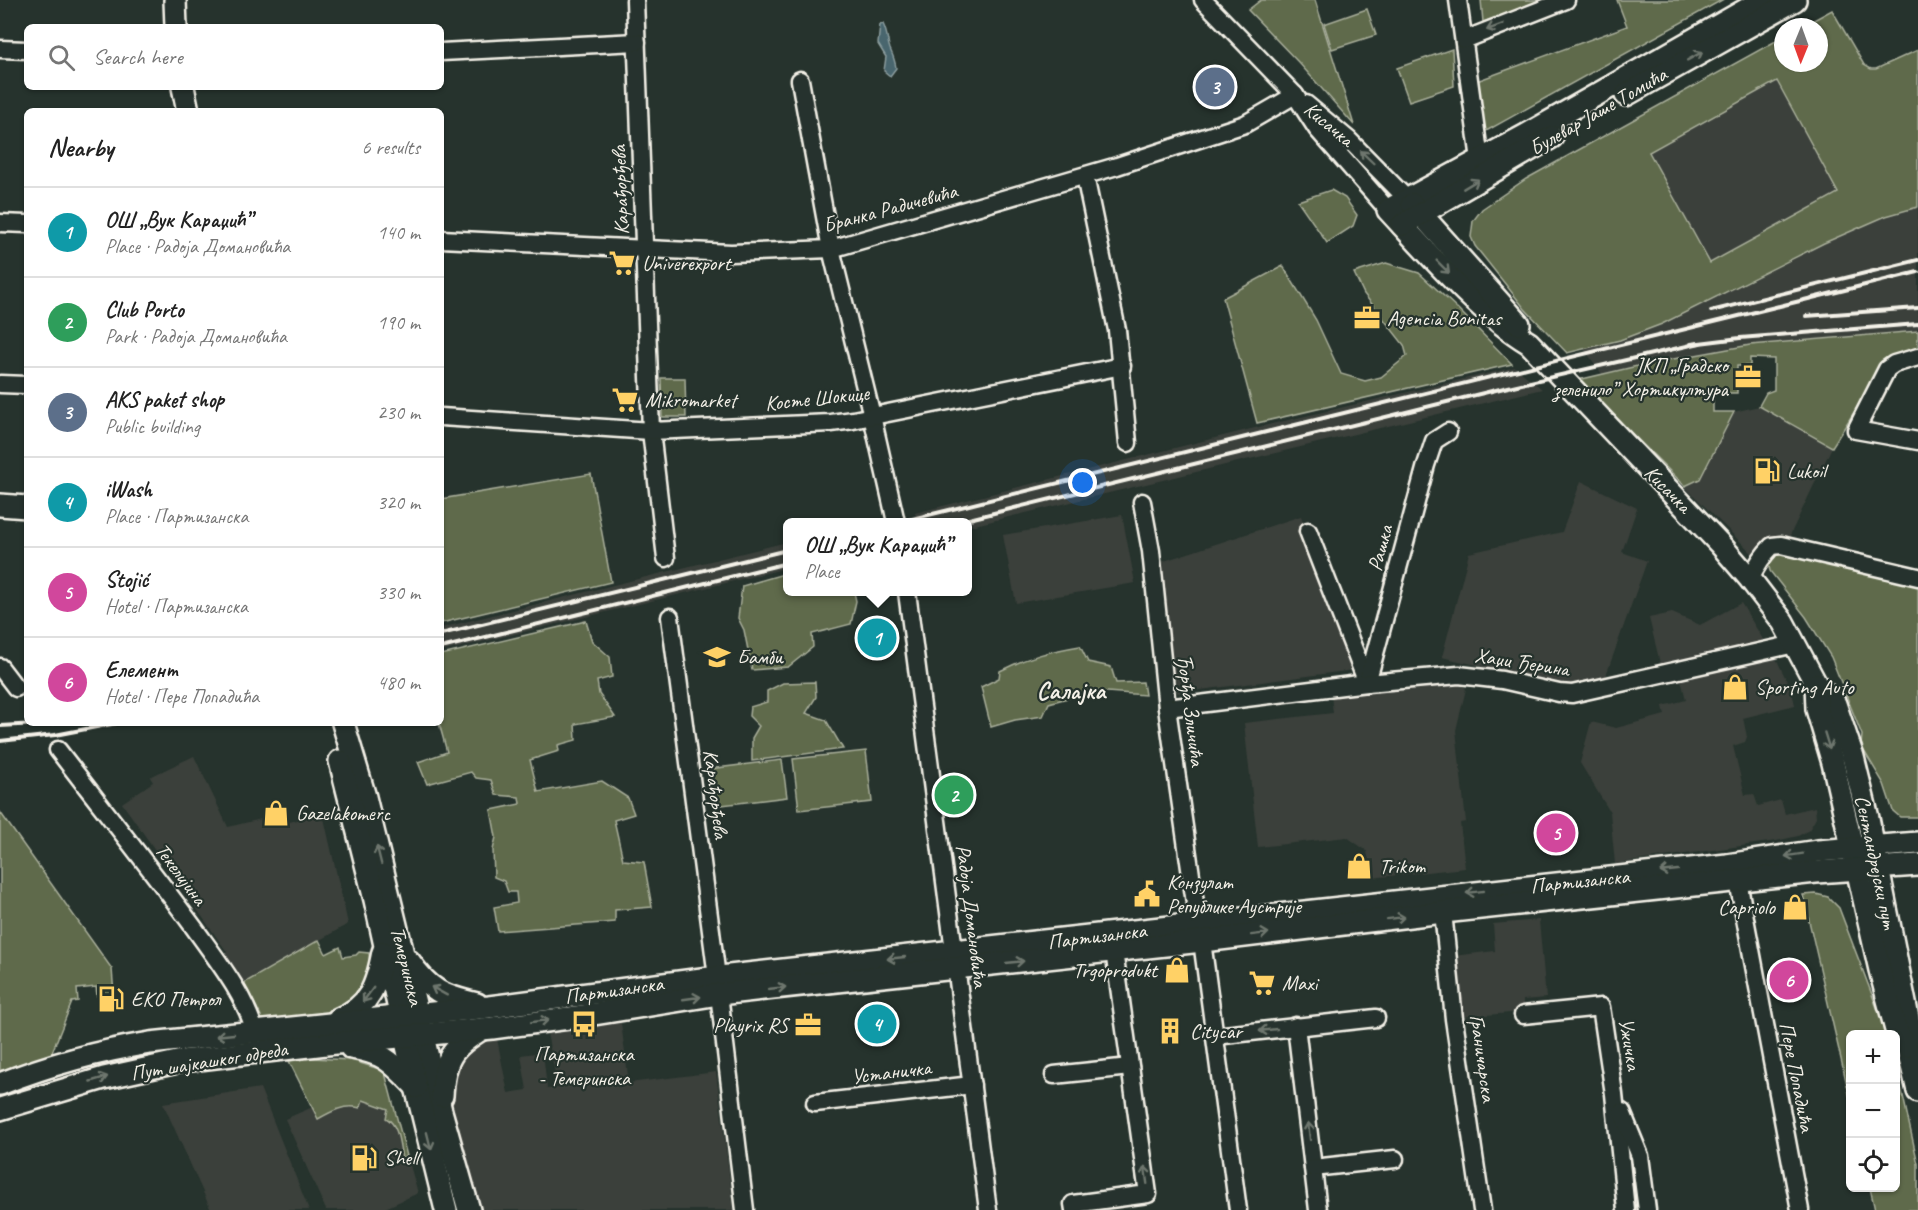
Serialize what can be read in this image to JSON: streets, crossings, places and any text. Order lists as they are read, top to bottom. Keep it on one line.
{"streets":{"main road":["Булевар Јаше Томића","Кисачка","Сентандрејски пут","Партизанска","Темеринска","Пут шајкашког одреда"],"street":["Карађорђева","Бранка Радичевића","Косте Шокице","Рашка","Хаџи Ђерина","Ђорђа Зличића","Текелијина","Радоја Домановића","Ужичка","Граничарска","Устаничка","Пере Попадића"]},"crossings":[["Булевар Јаше Томића","Кисачка"],["Кисачка","Бранка Радичевића"],["Кисачка","Хаџи Ђерина"],["Кисачка","Сентандрејски пут"],["Карађорђева","Бранка Радичевића"],["Карађорђева","Косте Шокице"],["Карађорђева","Партизанска"],["Рашка","Хаџи Ђерина"],["Хаџи Ђерина","Ђорђа Зличића"],["Хаџи Ђерина","Сентандрејски пут"],["Ђорђа Зличића","Партизанска"],["Сентандрејски пут","Партизанска"],["Текелијина","Пут шајкашког одреда"],["Партизанска","Радоја Домановића"],["Партизанска","Темеринска"],["Партизанска","Граничарска"],["Партизанска","Пут шајкашког одреда"],["Партизанска","Пере Попадића"],["Радоја Домановића","Устаничка"],["Темеринска","Пут шајкашког одреда"]],"districts":["Салајка"],"places":{"supermarket":["Univerexport","Mikromarket","Maxi"],"office":["Agencia Bonitas","ЈКП „Градско зеленило” Хортикултура","Playrix RS"],"fuel station":["Lukoil","ЕКО Петрол","Shell"],"school or university":["Бамби"],"shop":["Sporting Auto","Gazelakomerc","Trikom","Capriolo","Trgoprodukt"],"public building":["Конзулат Републике Аустрије"],"bus stop":["Партизанска - Темеринска"],"building":["Citycar"]},"north":"bottom","page":{"search":"Search here","pins":["3","1","2","5","6","4"],"heading":["Nearby","6 results"],"list":[{"mark":"1","name":"ОШ „Вук Караџић”","note":"Place · Радоја Домановића","value":"140 m"},{"mark":"2","name":"Club Porto","note":"Park · Радоја Домановића","value":"190 m"},{"mark":"3","name":"AKS paket shop","note":"Public building","value":"230 m"},{"mark":"4","name":"iWash","note":"Place · Партизанска","value":"320 m"},{"mark":"5","name":"Stojić","note":"Hotel · Партизанска","value":"330 m"},{"mark":"6","name":"Елемент","note":"Hotel · Пере Попадића","value":"480 m"}],"popup":["ОШ „Вук Караџић”","Place"],"map_buttons":["+","−"]}}
